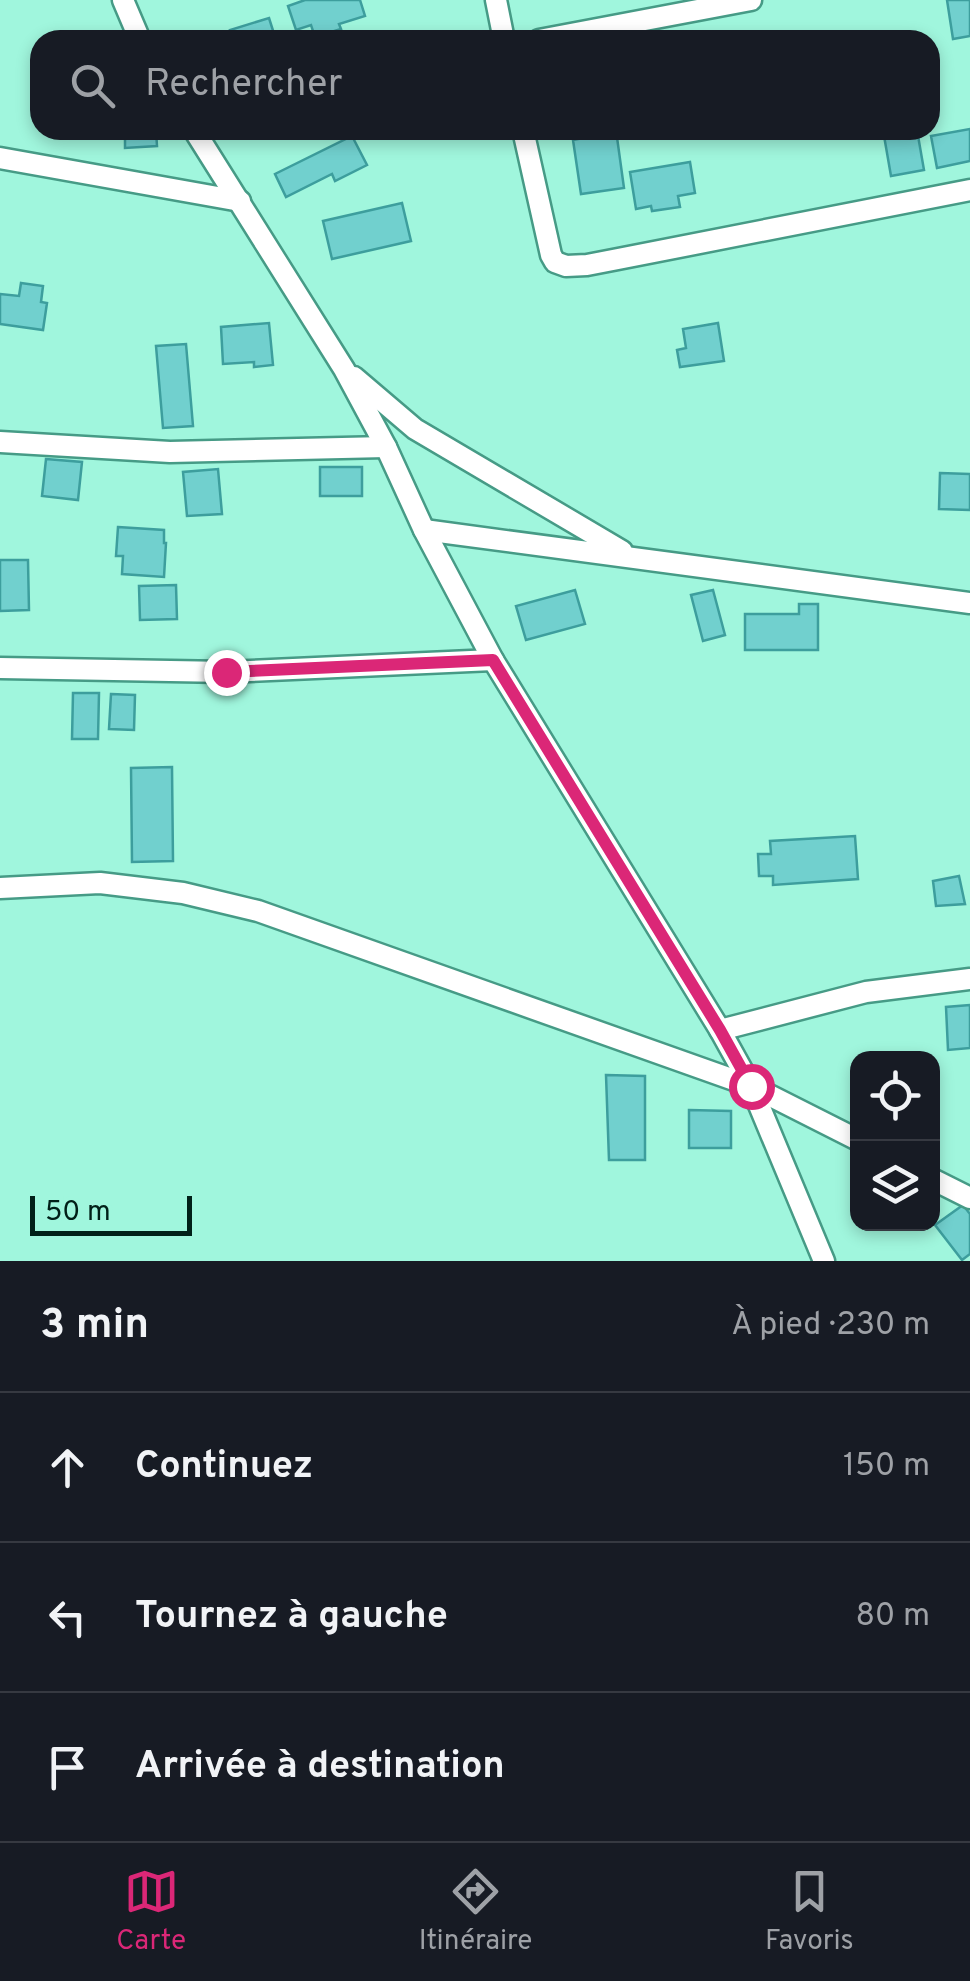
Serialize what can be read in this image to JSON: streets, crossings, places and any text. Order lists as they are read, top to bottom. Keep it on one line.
{"scale_bar":"50 m","page":{"search":"Rechercher","scale":"50 m","heading":["3 min","À pied · 230 m"],"list":[["Continuez","150 m"],["Tournez à gauche","80 m"],"Arrivée à destination"],"nav":["Carte","Itinéraire","Favoris"]}}
